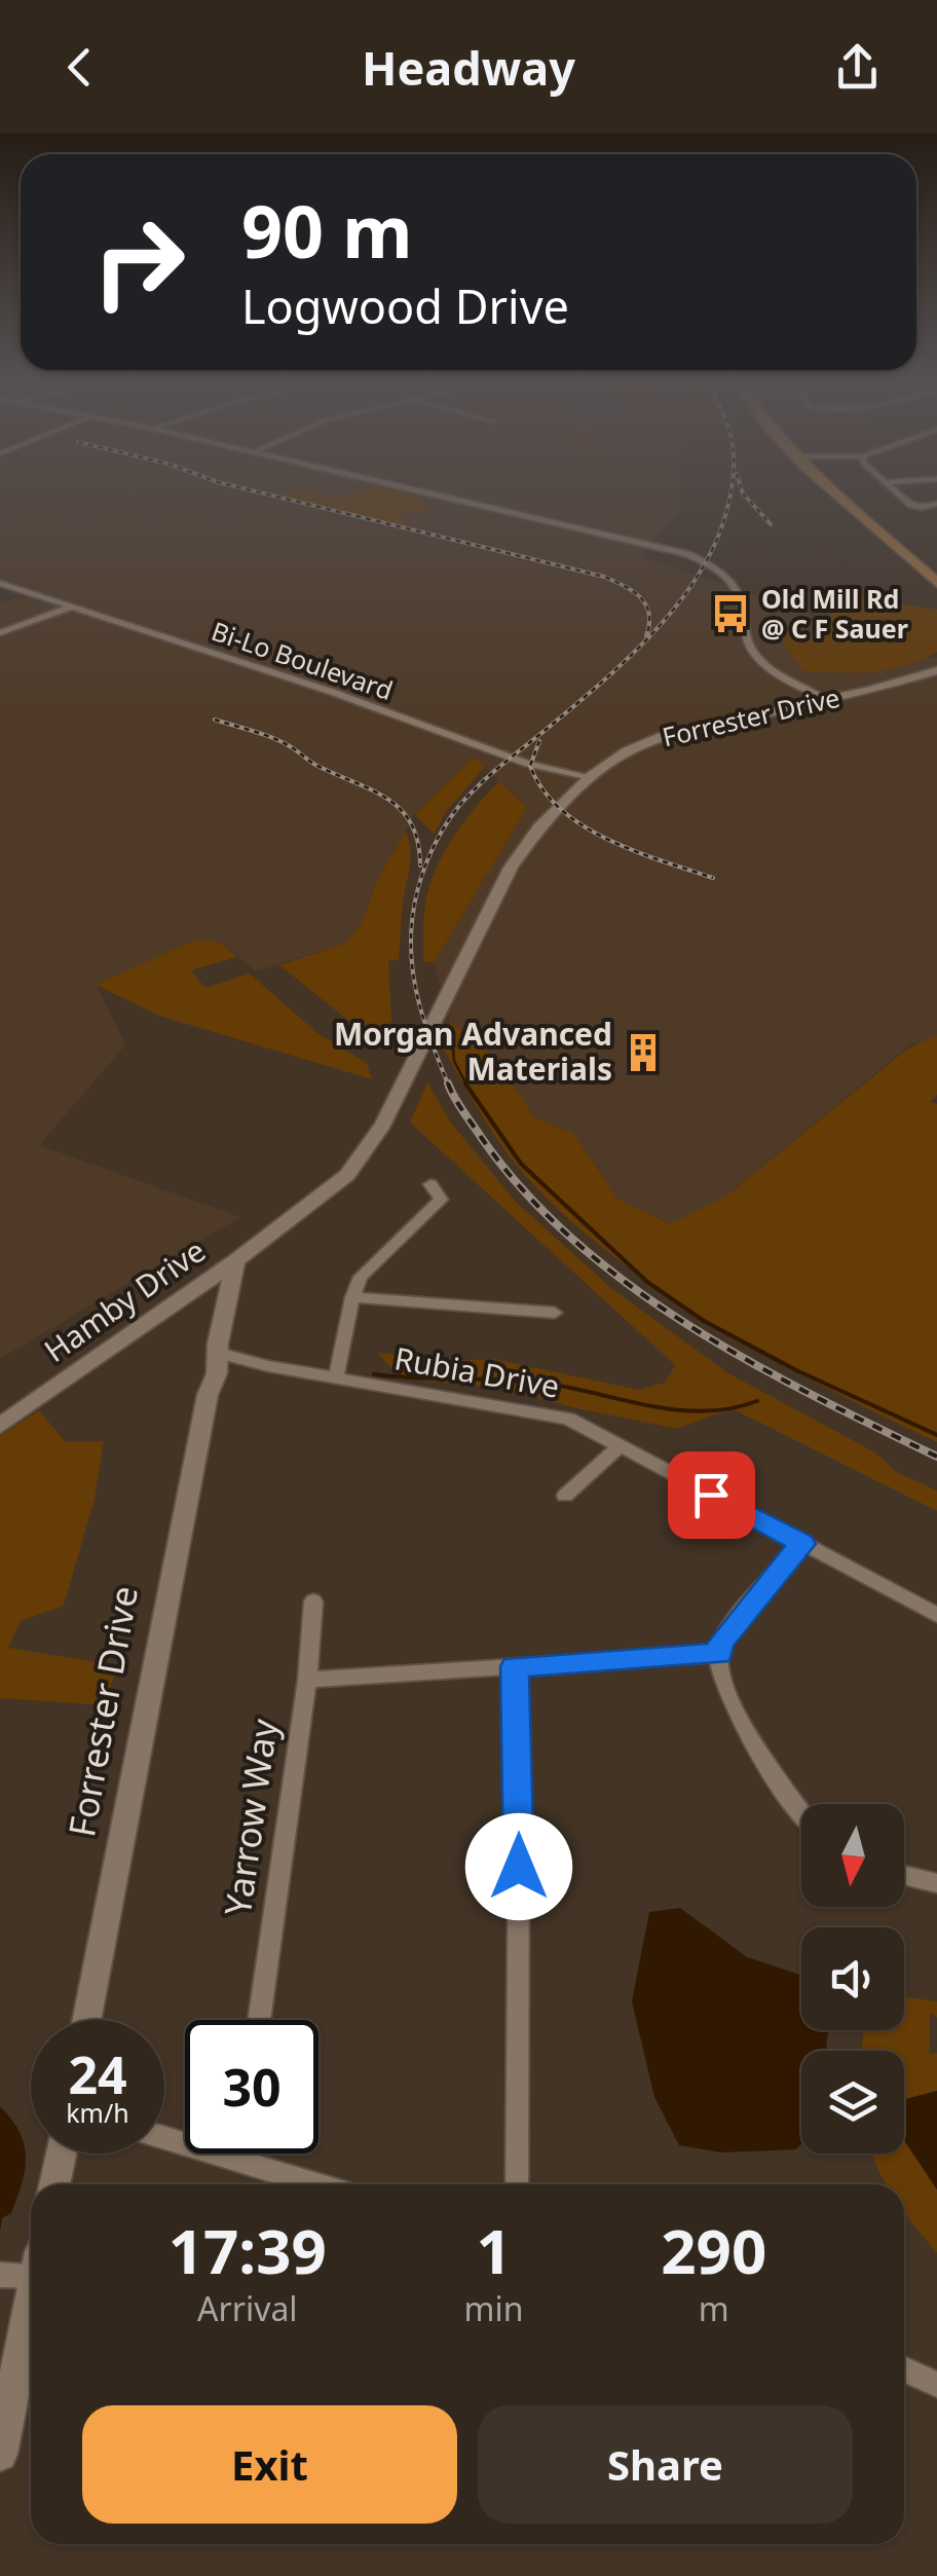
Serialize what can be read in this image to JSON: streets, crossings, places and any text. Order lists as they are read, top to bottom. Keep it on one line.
{"streets":{"street":["Bi-Lo Boulevard","Forrester Drive","Hamby Drive","Rubia Drive","Yarrow Way"]},"crossings":[["Bi-Lo Boulevard","Forrester Drive"],["Forrester Drive","Hamby Drive"],["Forrester Drive","Rubia Drive"]],"places":{"bus stop":["Old Mill Rd @ C F Sauer"],"building":["Morgan Advanced Materials"]},"north":"bottom","page":{"header":"Headway","turn":["90 m","Logwood Drive"],"speed":"24 km/h","limit":"30","eta":["17:39","Arrival","1","min","290","m"],"buttons":["Exit","Share"]}}
